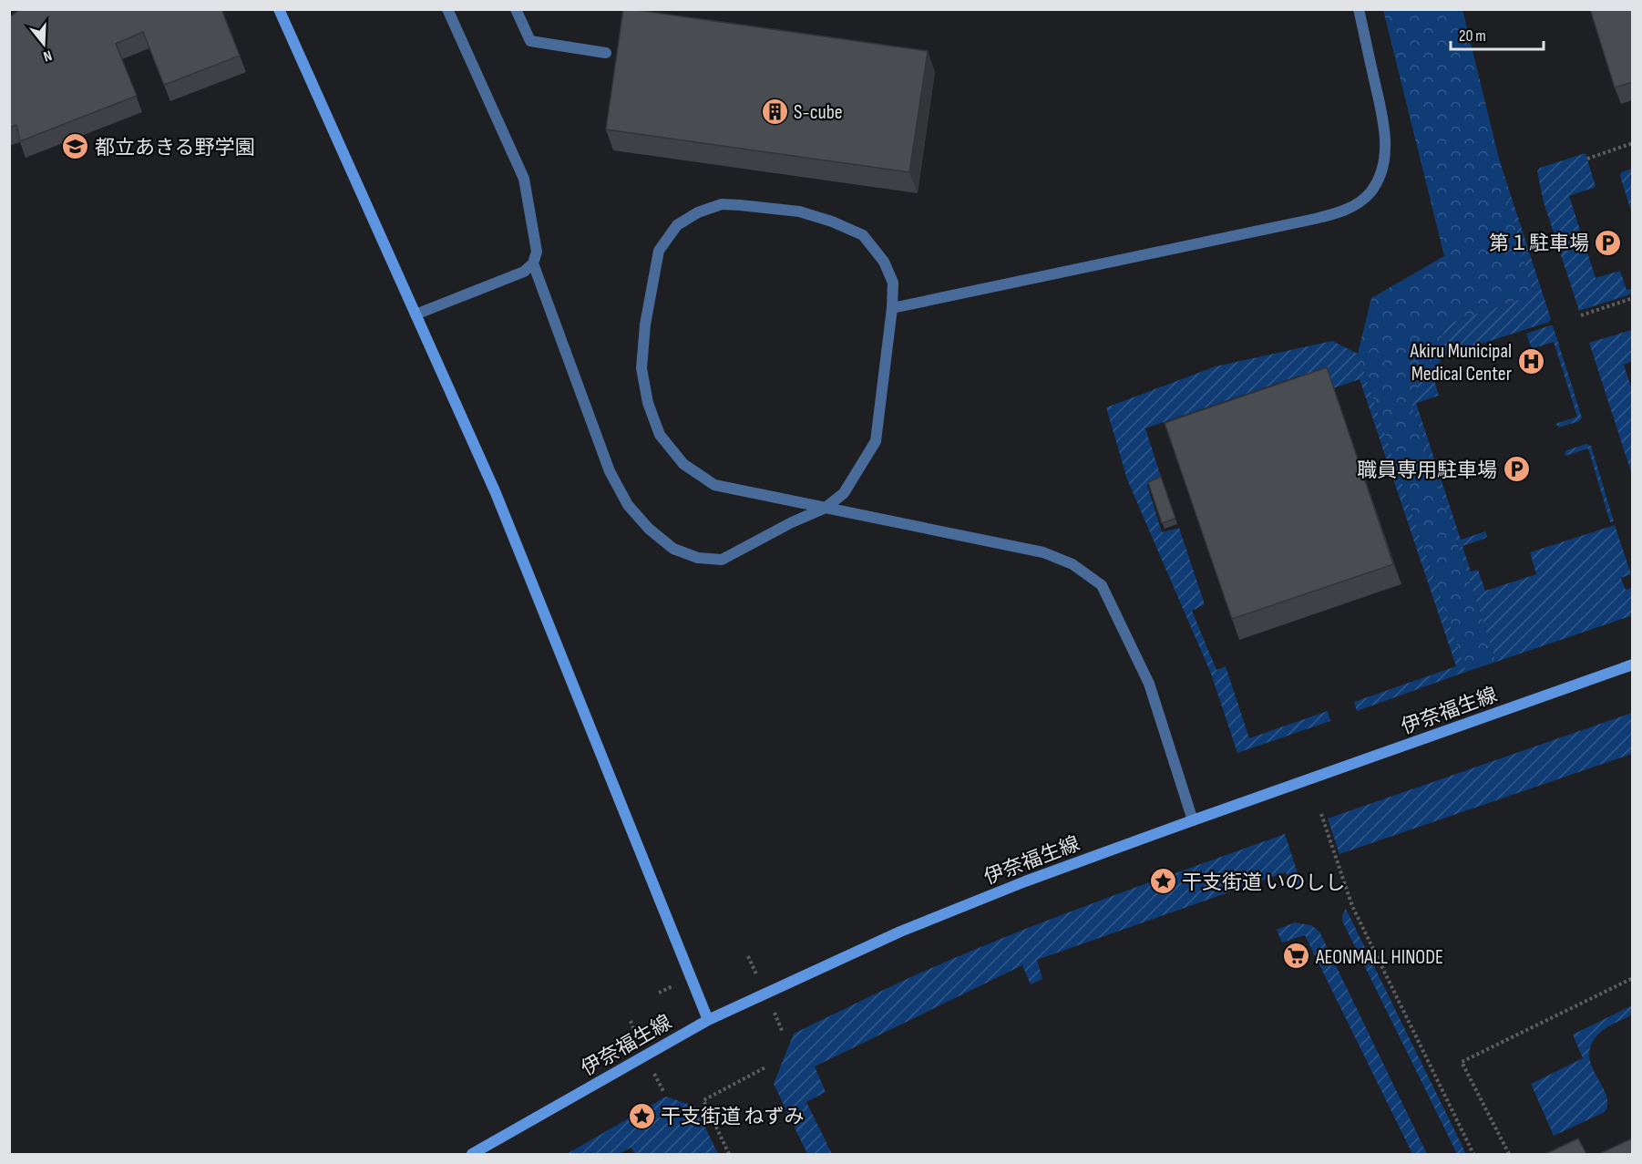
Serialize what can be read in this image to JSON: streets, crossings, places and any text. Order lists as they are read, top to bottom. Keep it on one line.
{"streets":{"main road":["伊奈福生線"]},"places":{"building":["S-cube"],"school or university":["都立あきる野学園"],"parking":["第１駐車場","職員専用駐車場"],"hospital":["Akiru Municipal Medical Center"],"place":["干支街道 いのしし","干支街道 ねずみ"],"supermarket":["AEONMALL HINODE"]},"scale_bar":"20 m","north":"bottom"}
